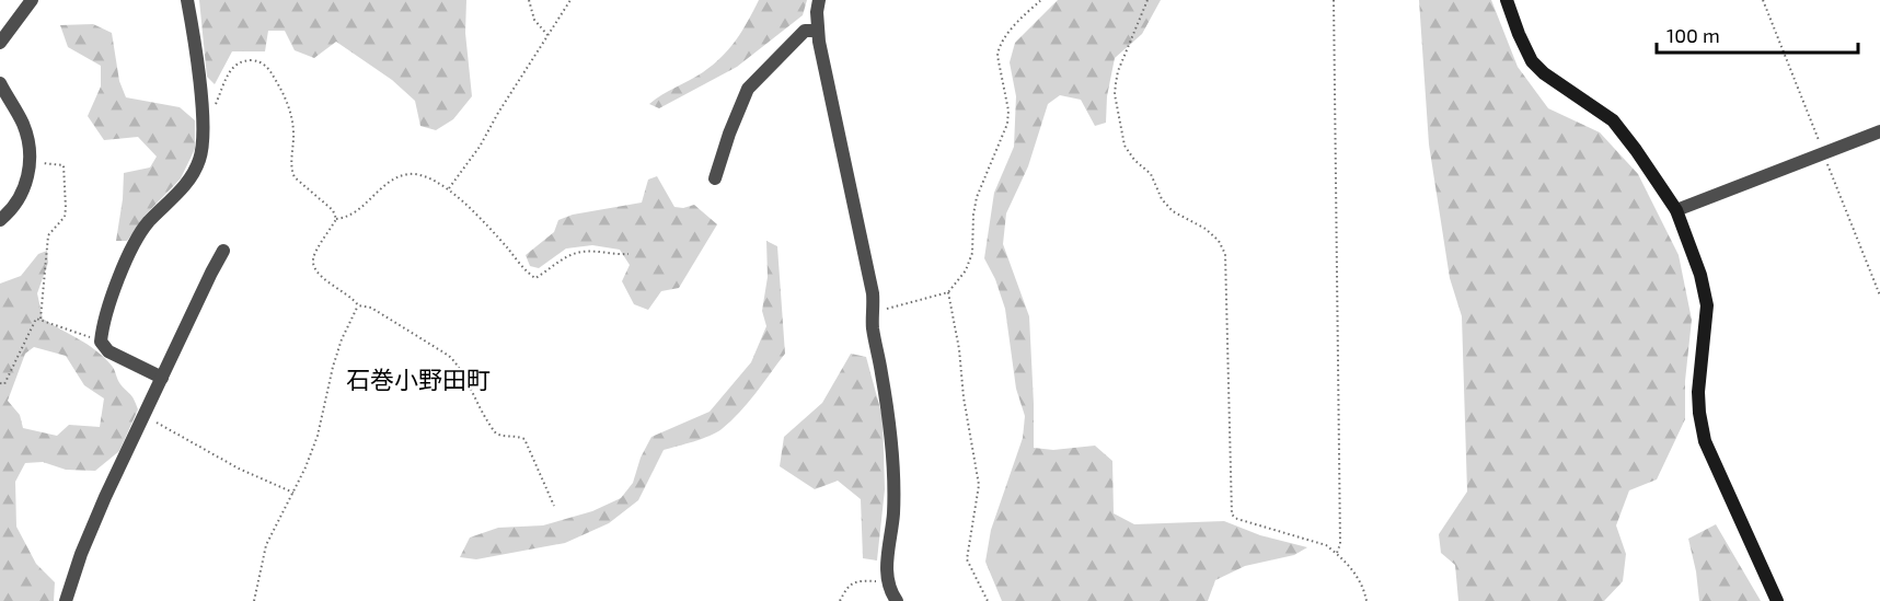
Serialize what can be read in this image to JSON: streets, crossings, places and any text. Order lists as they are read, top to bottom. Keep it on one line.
{"districts":["石巻小野田町"],"scale_bar":"100 m"}
